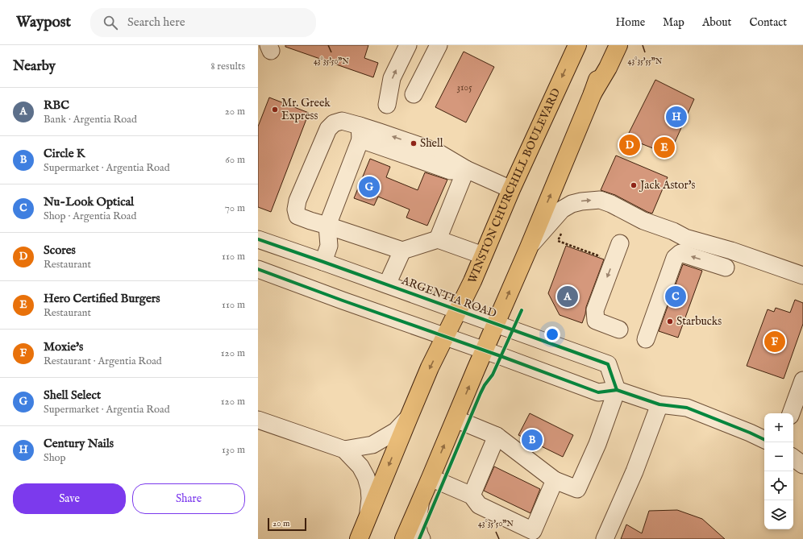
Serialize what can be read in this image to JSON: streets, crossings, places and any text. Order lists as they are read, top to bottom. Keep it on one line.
{"streets":{"main road":["WINSTON CHURCHILL BOULEVARD"],"street":["ARGENTIA ROAD"]},"crossings":[["WINSTON CHURCHILL BOULEVARD","ARGENTIA ROAD"]],"places":["Mr. Greek Express","Shell","Jack Astor's","Starbucks"],"house_numbers":["3105"],"scale_bar":"20 m","page":{"header":"Waypost","search":"Search here","nav":["Home","Map","About","Contact"],"heading":["Nearby","8 results"],"list":[{"mark":"A","name":"RBC","note":"Bank · Argentia Road","value":"20 m"},{"mark":"B","name":"Circle K","note":"Supermarket · Argentia Road","value":"60 m"},{"mark":"C","name":"Nu-Look Optical","note":"Shop · Argentia Road","value":"70 m"},{"mark":"D","name":"Scores","note":"Restaurant","value":"110 m"},{"mark":"E","name":"Hero Certified Burgers","note":"Restaurant","value":"110 m"},{"mark":"F","name":"Moxie's","note":"Restaurant · Argentia Road","value":"120 m"},{"mark":"G","name":"Shell Select","note":"Supermarket · Argentia Road","value":"120 m"},{"mark":"H","name":"Century Nails","note":"Shop","value":"130 m"}],"pins":["H","D","E","G","A","C","F","B"],"map_buttons":["+","−"],"buttons":["Save","Share"],"scale":"20 m"},"coordinates":["43°35'50\"N","43°35'55\"N"]}
